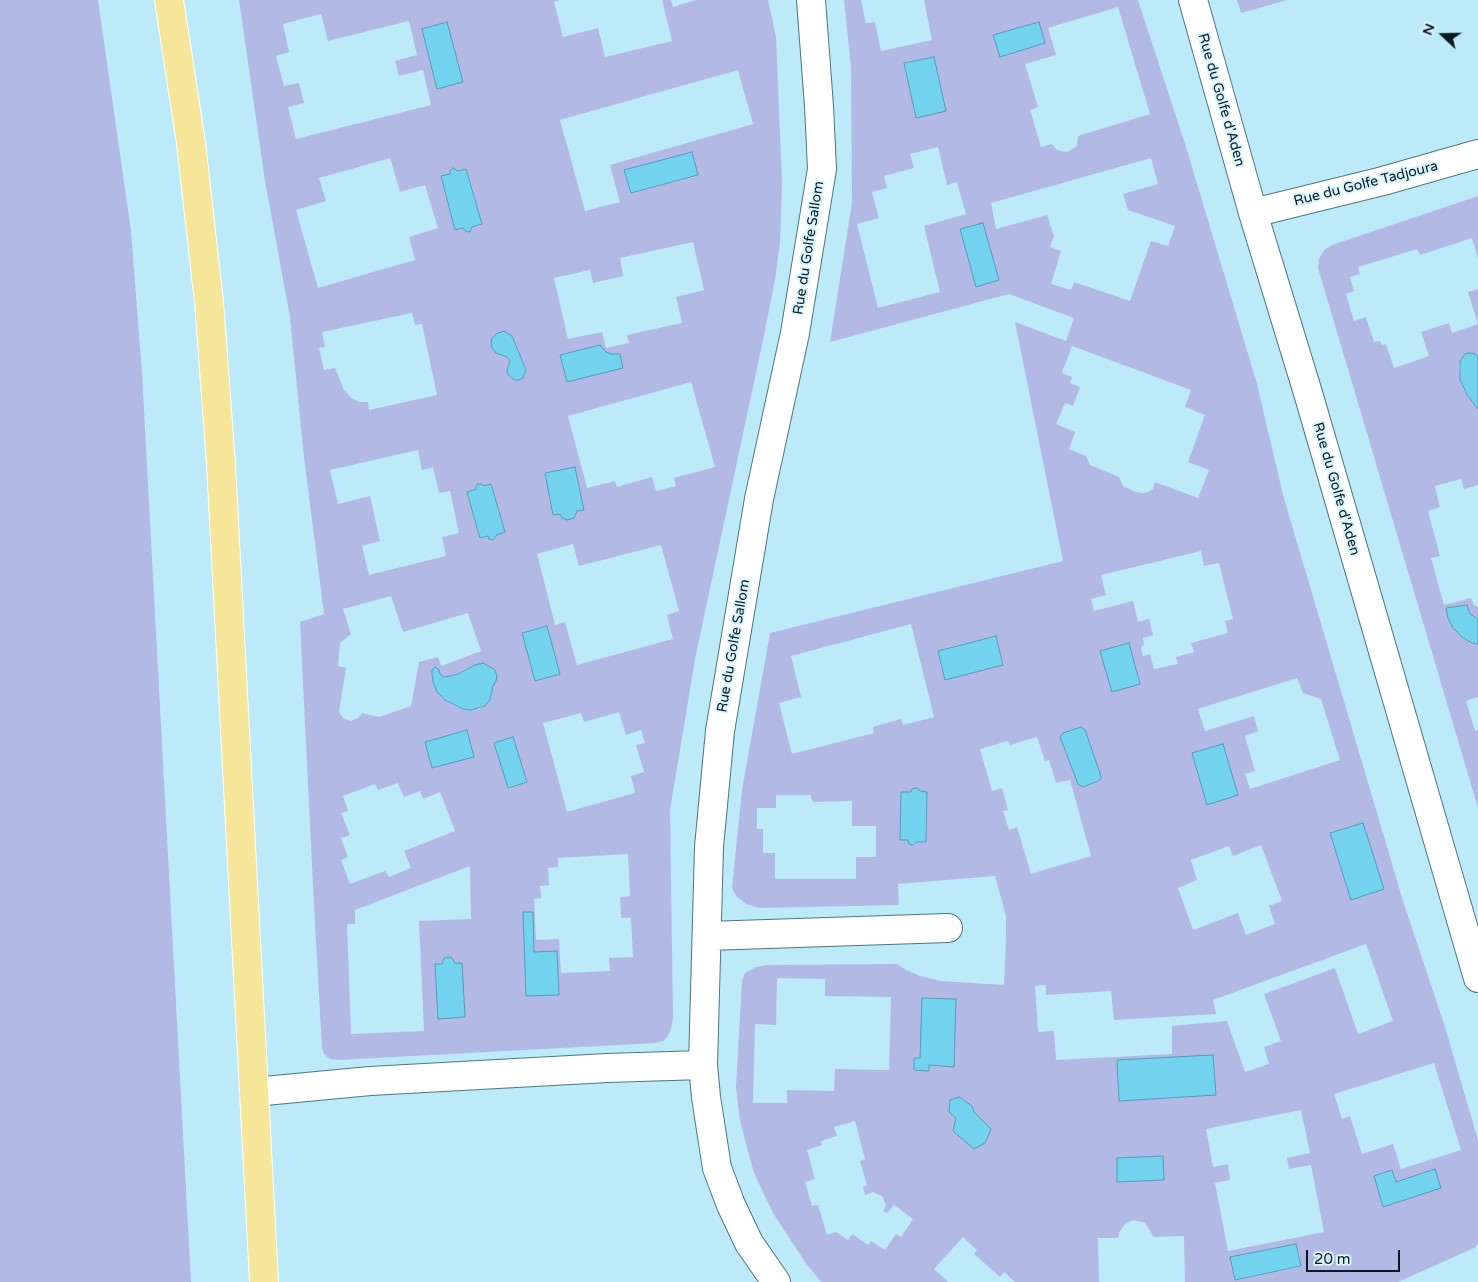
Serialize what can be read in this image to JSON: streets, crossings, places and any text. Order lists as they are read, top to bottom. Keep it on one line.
{"streets":{"street":["Rue du Golfe d'Aden","Rue du Golfe Tadjoura","Rue du Golfe Sallom"]},"crossings":[["Rue du Golfe d'Aden","Rue du Golfe Tadjoura"]],"scale_bar":"20 m","north":"left"}
